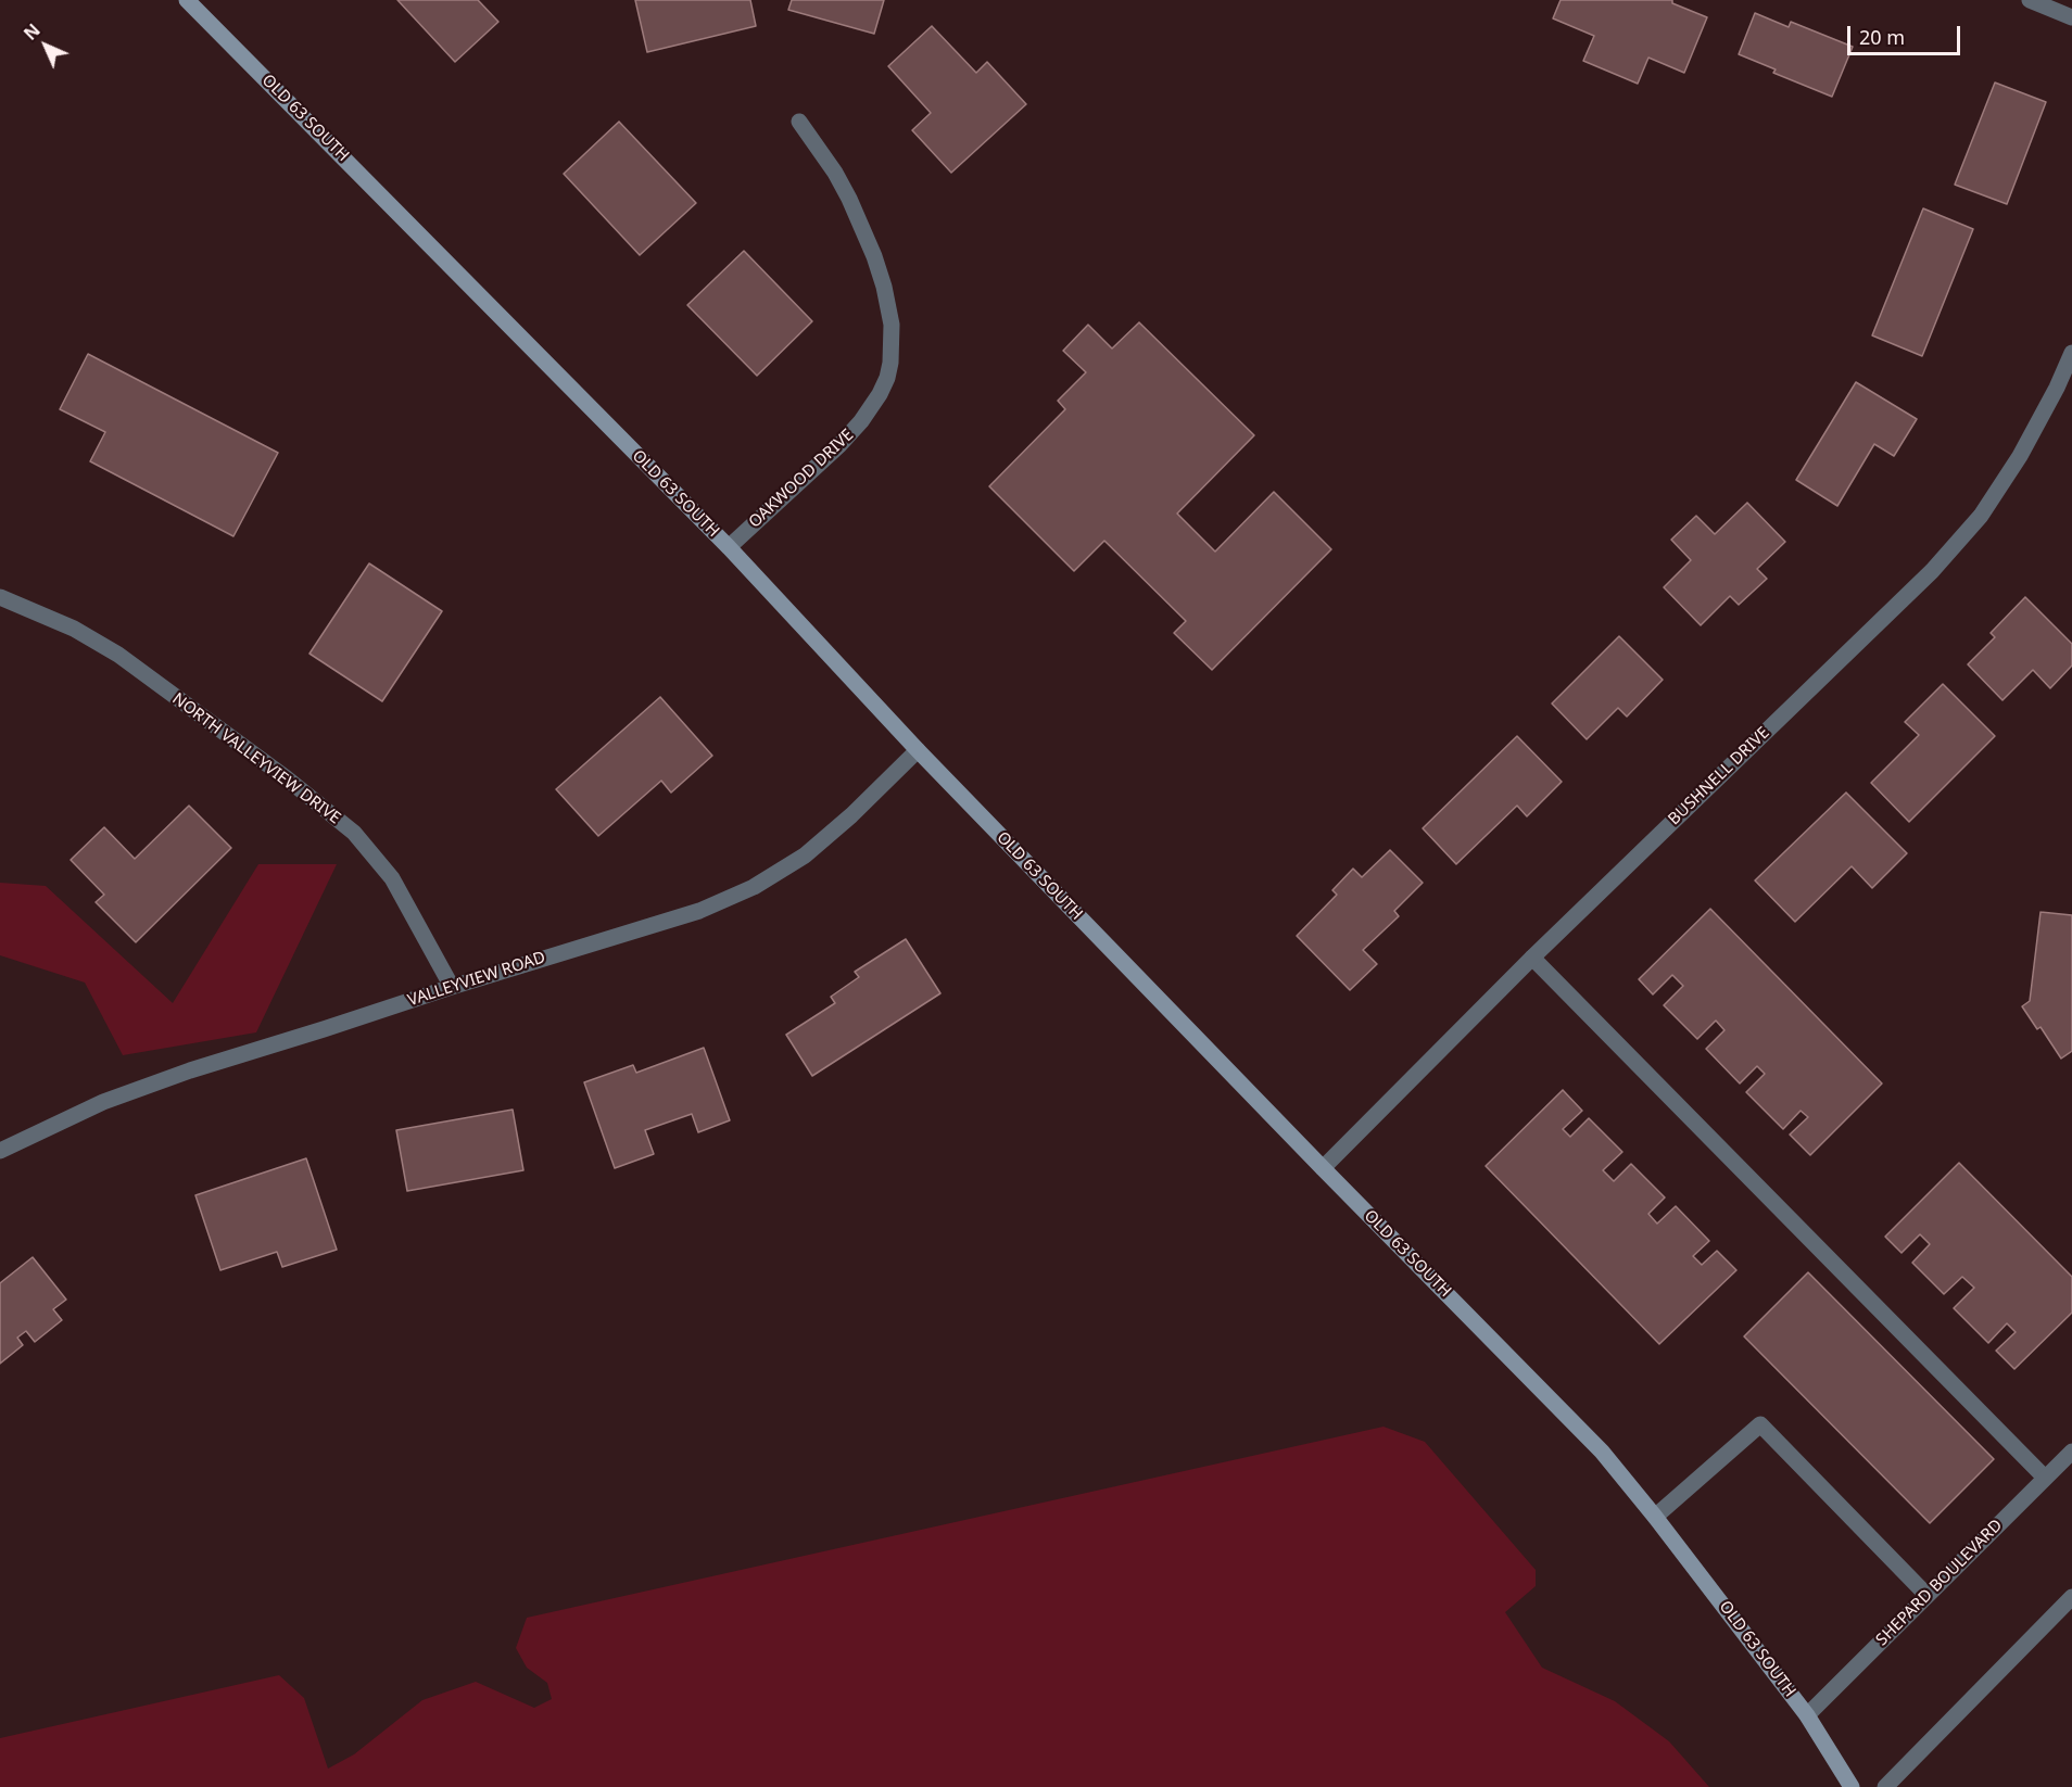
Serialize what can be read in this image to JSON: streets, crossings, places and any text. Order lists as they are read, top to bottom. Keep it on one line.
{"streets":{"main road":["OLD 63 SOUTH"],"street":["OAKWOOD DRIVE","NORTH VALLEYVIEW DRIVE","BUSHNELL DRIVE","VALLEYVIEW ROAD","SHEPARD BOULEVARD"]},"crossings":[["OLD 63 SOUTH","OAKWOOD DRIVE"],["OLD 63 SOUTH","BUSHNELL DRIVE"],["OLD 63 SOUTH","VALLEYVIEW ROAD"],["OLD 63 SOUTH","SHEPARD BOULEVARD"],["NORTH VALLEYVIEW DRIVE","VALLEYVIEW ROAD"]],"scale_bar":"20 m","north":"top left"}
